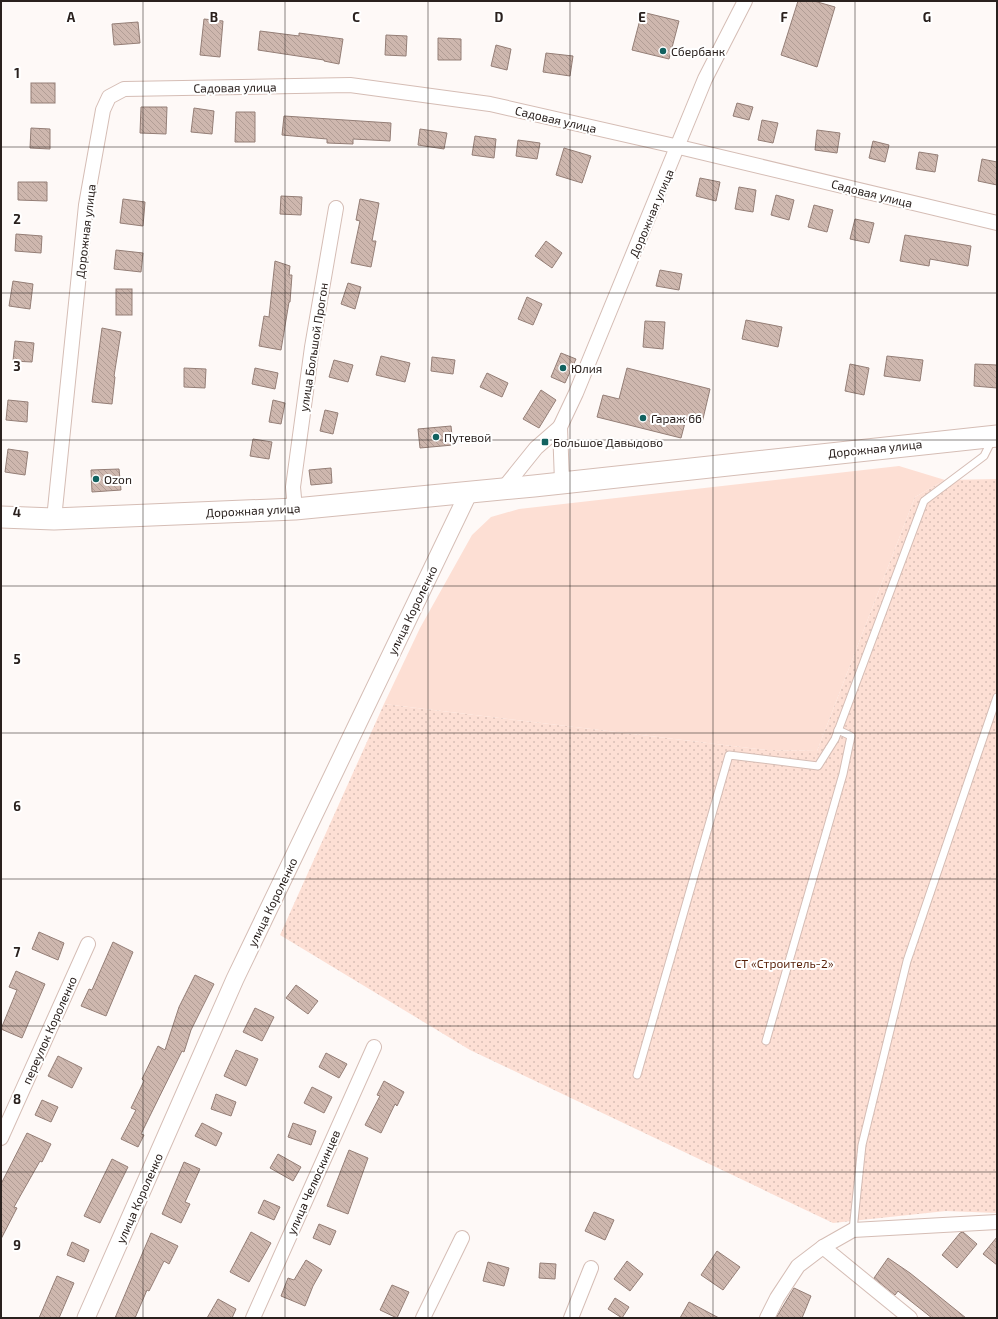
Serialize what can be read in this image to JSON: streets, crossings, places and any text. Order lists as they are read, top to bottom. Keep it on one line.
{"streets":{"main road":["Дорожная улица"],"street":["Садовая улица","улица Большой Прогон","улица Короленко","переулок Короленко","улица Челюскинцев"]},"crossings":[["Садовая улица","Дорожная улица"],["Дорожная улица","улица Большой Прогон"],["Дорожная улица","улица Короленко"]],"parks":["СТ «Строитель-2»"],"places":{"other":["Сбербанк","Юлия","Гараж 66","Путевой","Ozon"],"transit":["Большое Давыдово"]},"grid":{"columns":["A","B","C","D","E","F","G"],"rows":["1","2","3","4","5","6","7","8","9"]}}
